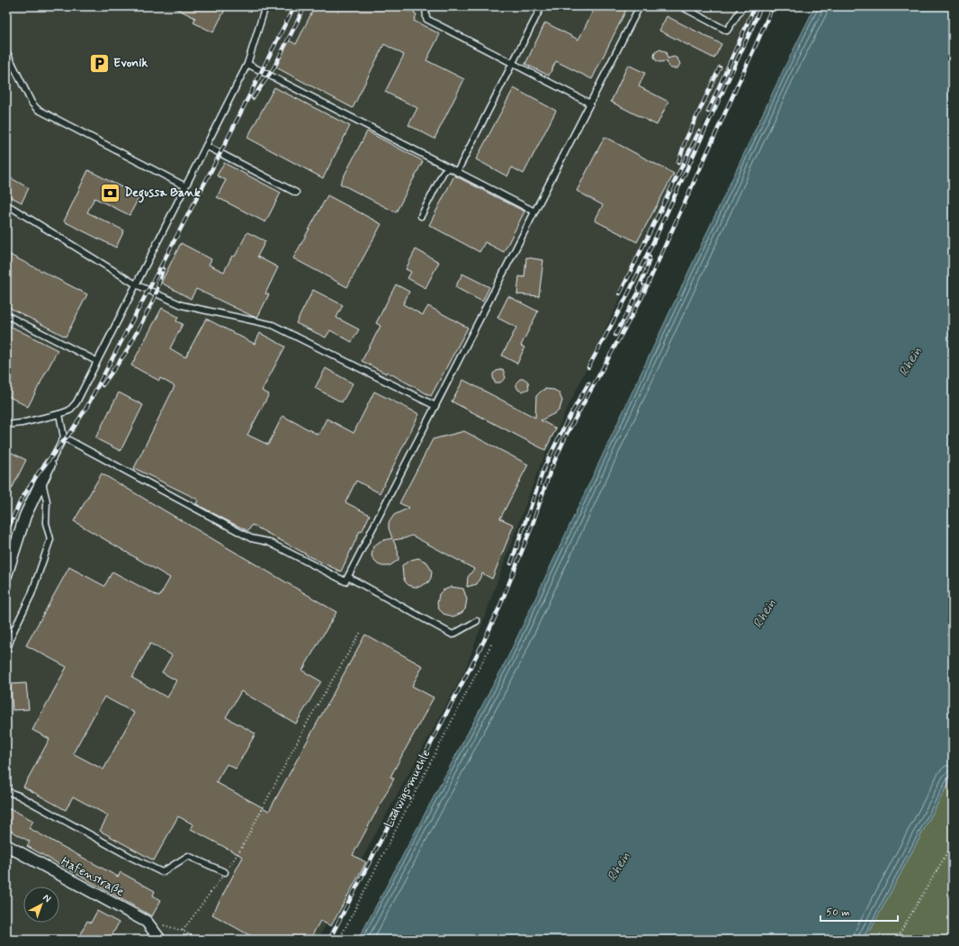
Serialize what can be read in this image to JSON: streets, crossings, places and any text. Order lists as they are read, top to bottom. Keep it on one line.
{"streets":{"street":["Hafenstraße"],"path":["Ludwigsmuehle"]},"water":["Rhein"],"places":{"parking":["Evonik"],"bank":["Degussa Bank"]},"scale_bar":"50 m","north":"top right"}
